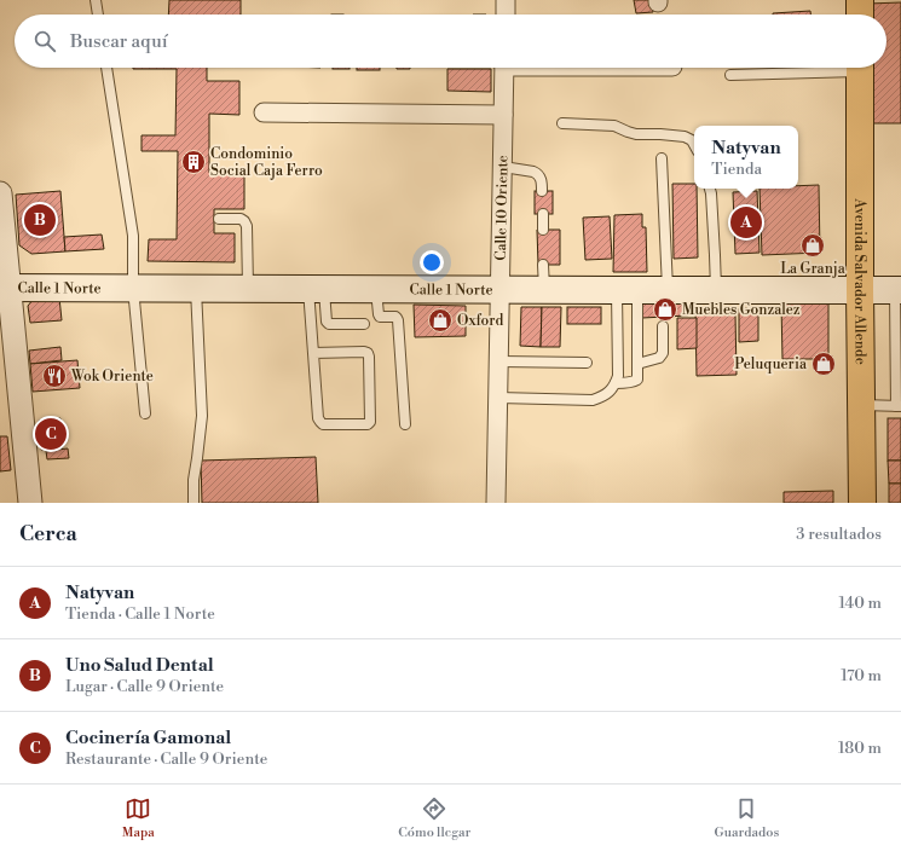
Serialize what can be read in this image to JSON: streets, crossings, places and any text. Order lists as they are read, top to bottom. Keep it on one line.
{"streets":{"main road":["Avenida Salvador Allende","Calle 1 Norte"],"street":["Calle 10 Oriente"]},"crossings":[["Calle 10 Oriente","Calle 1 Norte"],["Avenida Salvador Allende","Calle 1 Norte"]],"places":{"building":["Condominio Social Caja Ferro"],"shop":["La Granja","Muebles Gonzalez","Oxford","Peluqueria"],"restaurant":["Wok Oriente"]},"page":{"search":"Buscar aquí","popup":["Natyvan","Tienda"],"pins":["B","A","C"],"heading":["Cerca","3 resultados"],"list":[{"mark":"A","name":"Natyvan","note":"Tienda · Calle 1 Norte","value":"140 m"},{"mark":"B","name":"Uno Salud Dental","note":"Lugar · Calle 9 Oriente","value":"170 m"},{"mark":"C","name":"Cocinería Gamonal","note":"Restaurante · Calle 9 Oriente","value":"180 m"}],"nav":["Mapa","Cómo llegar","Guardados"]}}
